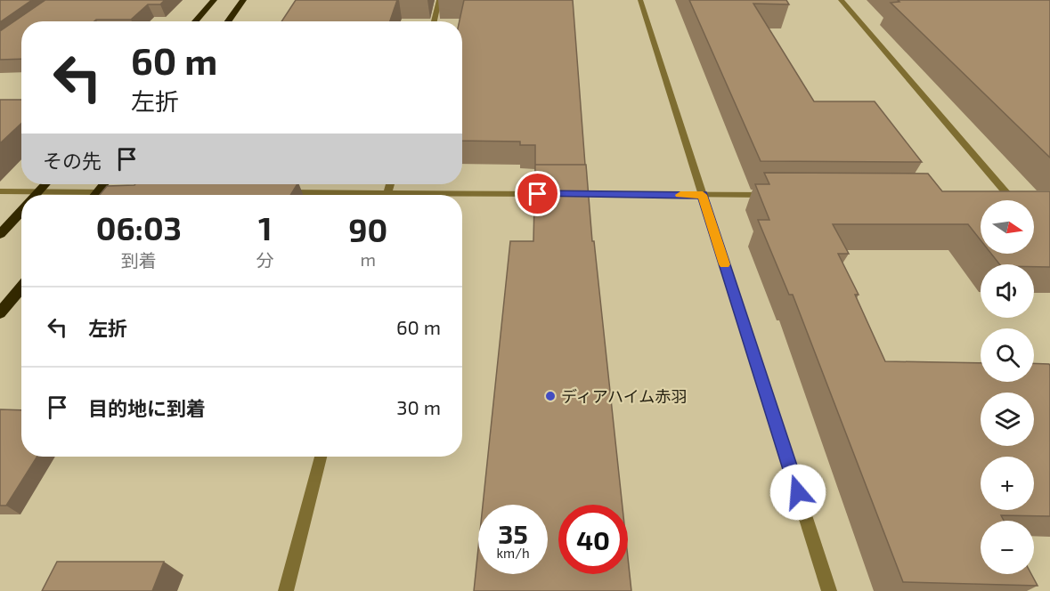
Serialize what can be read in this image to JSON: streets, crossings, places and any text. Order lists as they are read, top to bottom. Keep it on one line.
{"places":["ディアハイム赤羽"],"north":"right","page":{"turn":["60 m","左折"],"then":"その先","eta":["06:03","到着","1","分","90","m"],"map_buttons":["+","−"],"list":[{"name":"左折","value":"60 m"},{"name":"目的地に到着","value":"30 m"}],"speed":"35 km/h","limit":"40"}}
